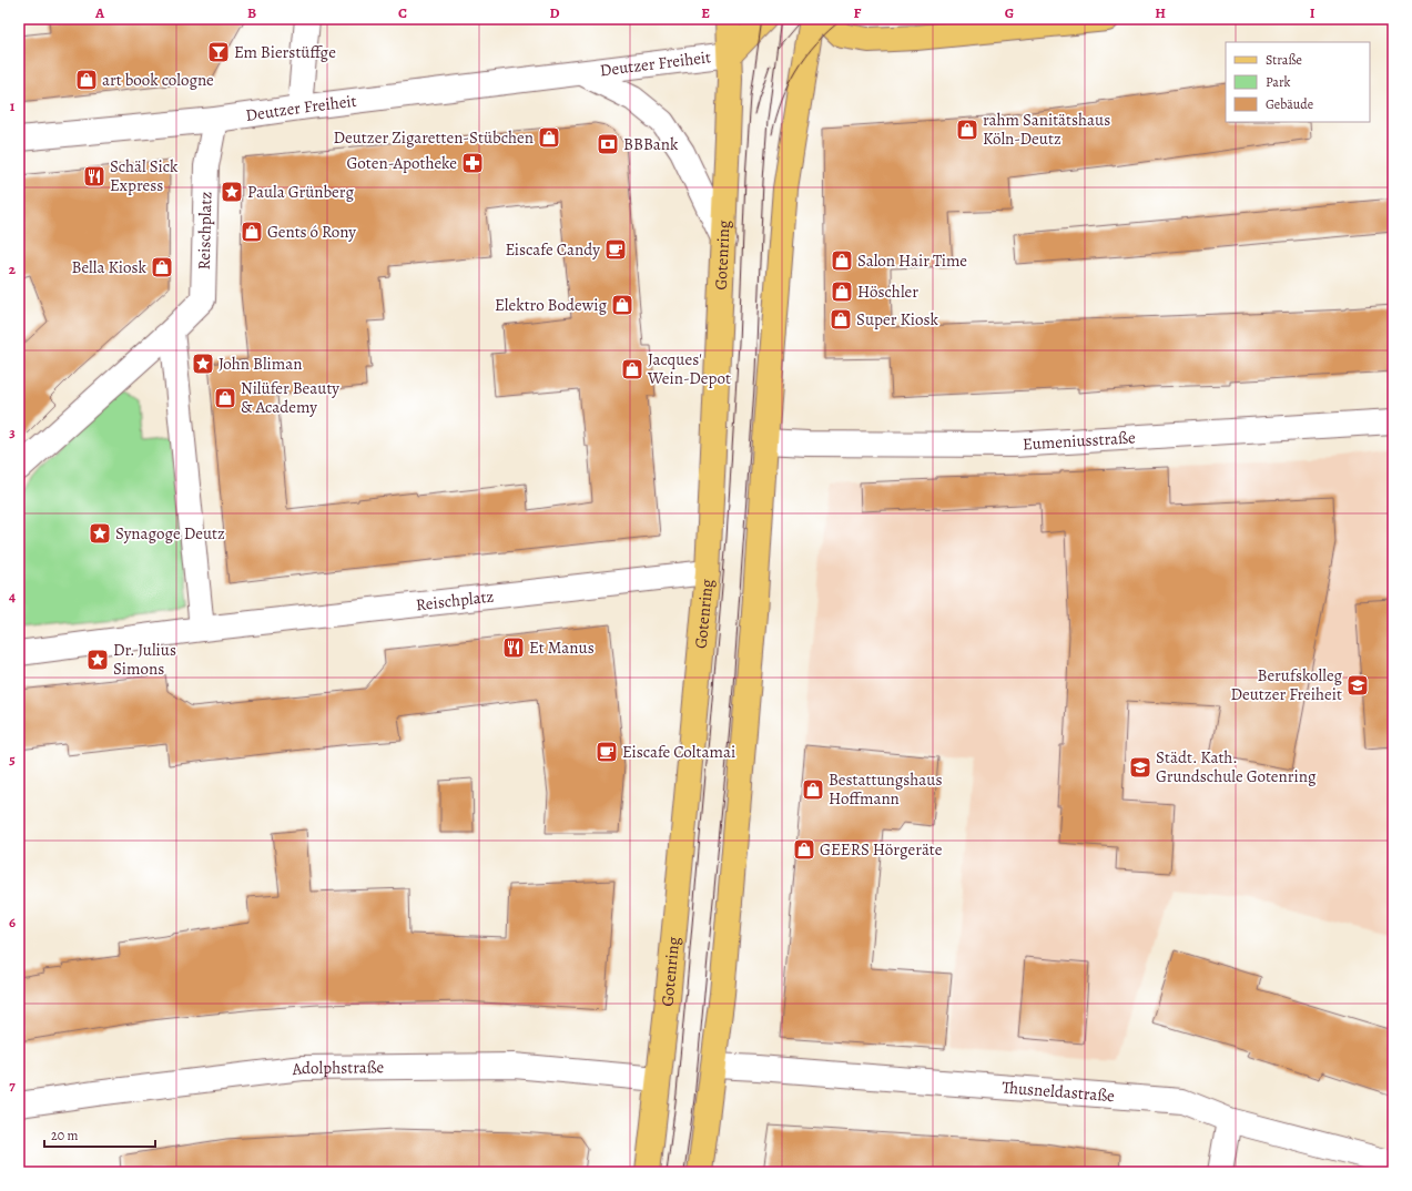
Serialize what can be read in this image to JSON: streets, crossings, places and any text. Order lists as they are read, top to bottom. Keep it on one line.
{"streets":{"main road":["Gotenring"],"street":["Deutzer Freiheit","Reischplatz","Eumeniusstraße","Adolphstraße","Thusneldastraße"]},"crossings":[["Deutzer Freiheit","Reischplatz"],["Deutzer Freiheit","Gotenring"],["Reischplatz","Gotenring"],["Gotenring","Adolphstraße"]],"places":{"bar":["Em Bierstüffge"],"shop":["art book cologne","rahm Sanitätshaus Köln-Deutz","Deutzer Zigaretten-Stübchen","Gents ó Rony","Salon Hair Time","Bella Kiosk","Höschler","Elektro Bodewig","Super Kiosk","Jacques' Wein-Depot","Nilüfer Beauty & Academy","Bestattungshaus Hoffmann","GEERS Hörgeräte"],"bank":["BBBank"],"pharmacy":["Goten-Apotheke"],"restaurant":["Schäl Sick Express","Et Manus"],"place":["Paula Grünberg","John Bliman","Synagoge Deutz","Dr. Julius Simons"],"cafe":["Eiscafe Candy","Eiscafe Coltamai"],"school or university":["Berufskolleg Deutzer Freiheit","Städt. Kath. Grundschule Gotenring"]},"legend":["Straße","Park","Gebäude"],"scale_bar":"20 m","grid":{"columns":["A","B","C","D","E","F","G","H","I"],"rows":["1","2","3","4","5","6","7"]}}
